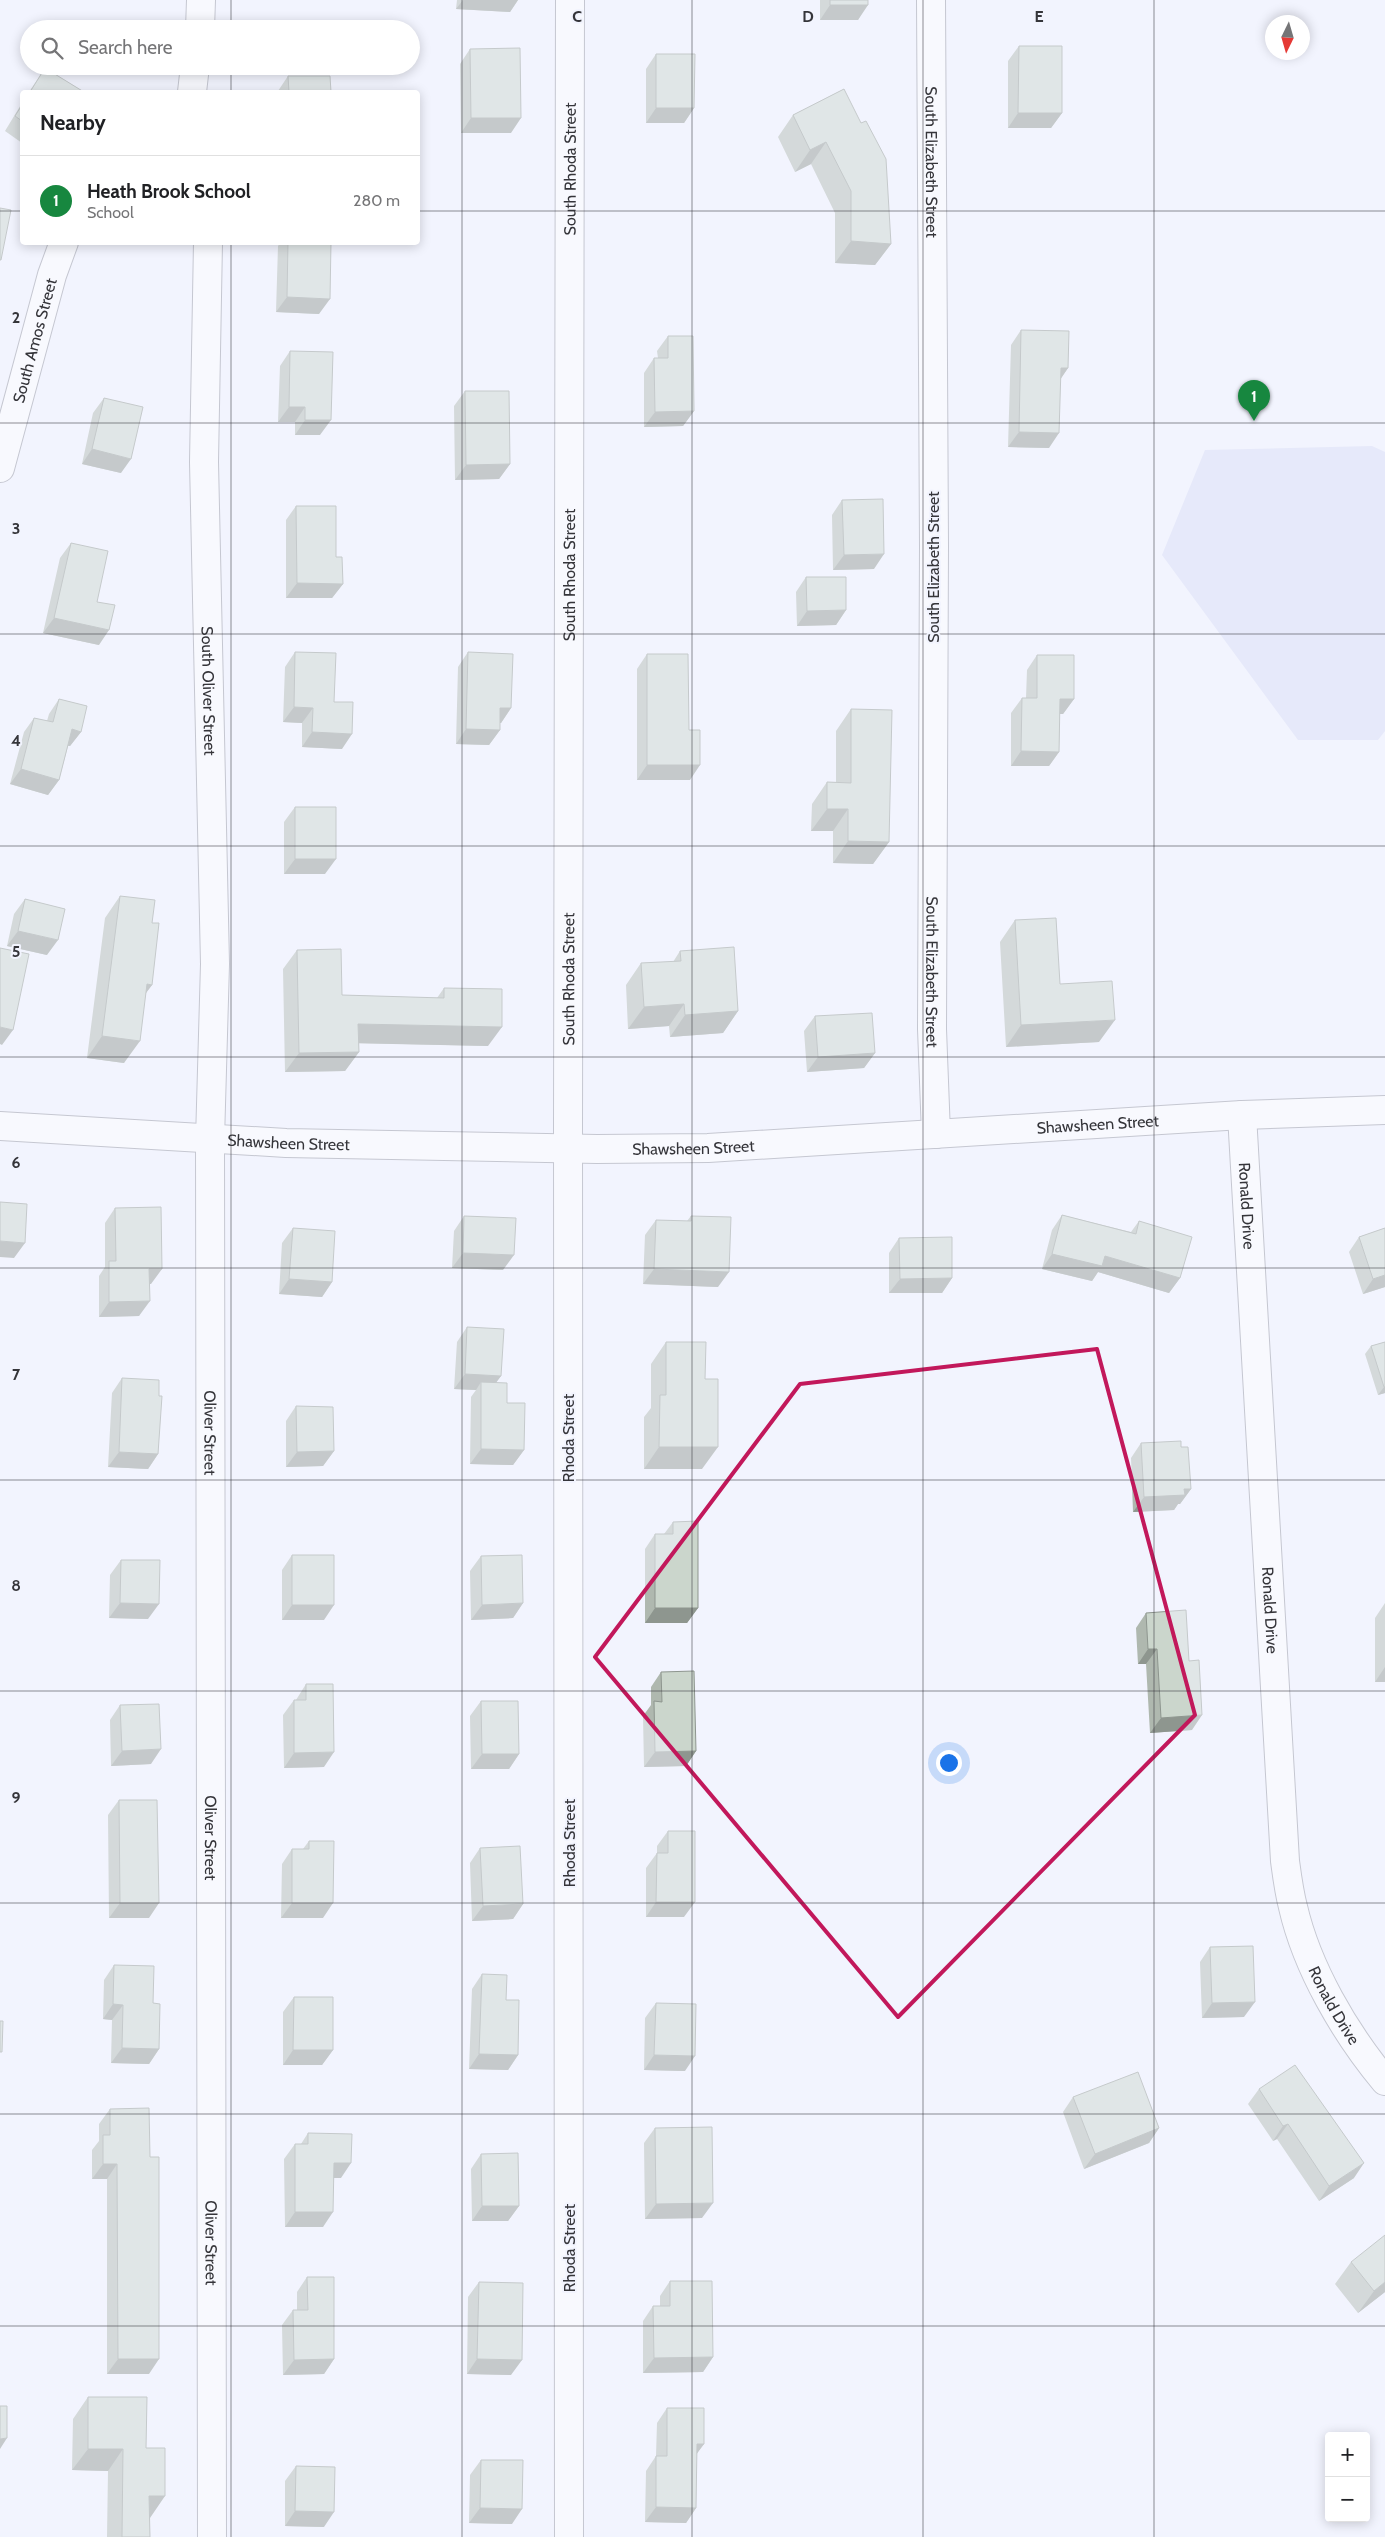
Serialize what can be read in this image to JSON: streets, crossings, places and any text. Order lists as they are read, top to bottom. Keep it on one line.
{"streets":{"street":["South Elizabeth Street","South Rhoda Street","South Amos Street","South Oliver Street","Shawsheen Street","Ronald Drive","Oliver Street","Rhoda Street"]},"crossings":[["South Elizabeth Street","Shawsheen Street"],["South Rhoda Street","Shawsheen Street"],["South Rhoda Street","Rhoda Street"],["South Oliver Street","Shawsheen Street"],["South Oliver Street","Oliver Street"],["Shawsheen Street","Ronald Drive"],["Shawsheen Street","Oliver Street"],["Shawsheen Street","Rhoda Street"]],"north":"bottom","page":{"search":"Search here","heading":"Nearby","list":[{"mark":"1","name":"Heath Brook School","note":"School","value":"280 m"}],"pins":"1","map_buttons":["+","−"]},"grid":{"columns":["C","D","E"],"rows":["2","3","4","5","6","7","8","9"]}}
